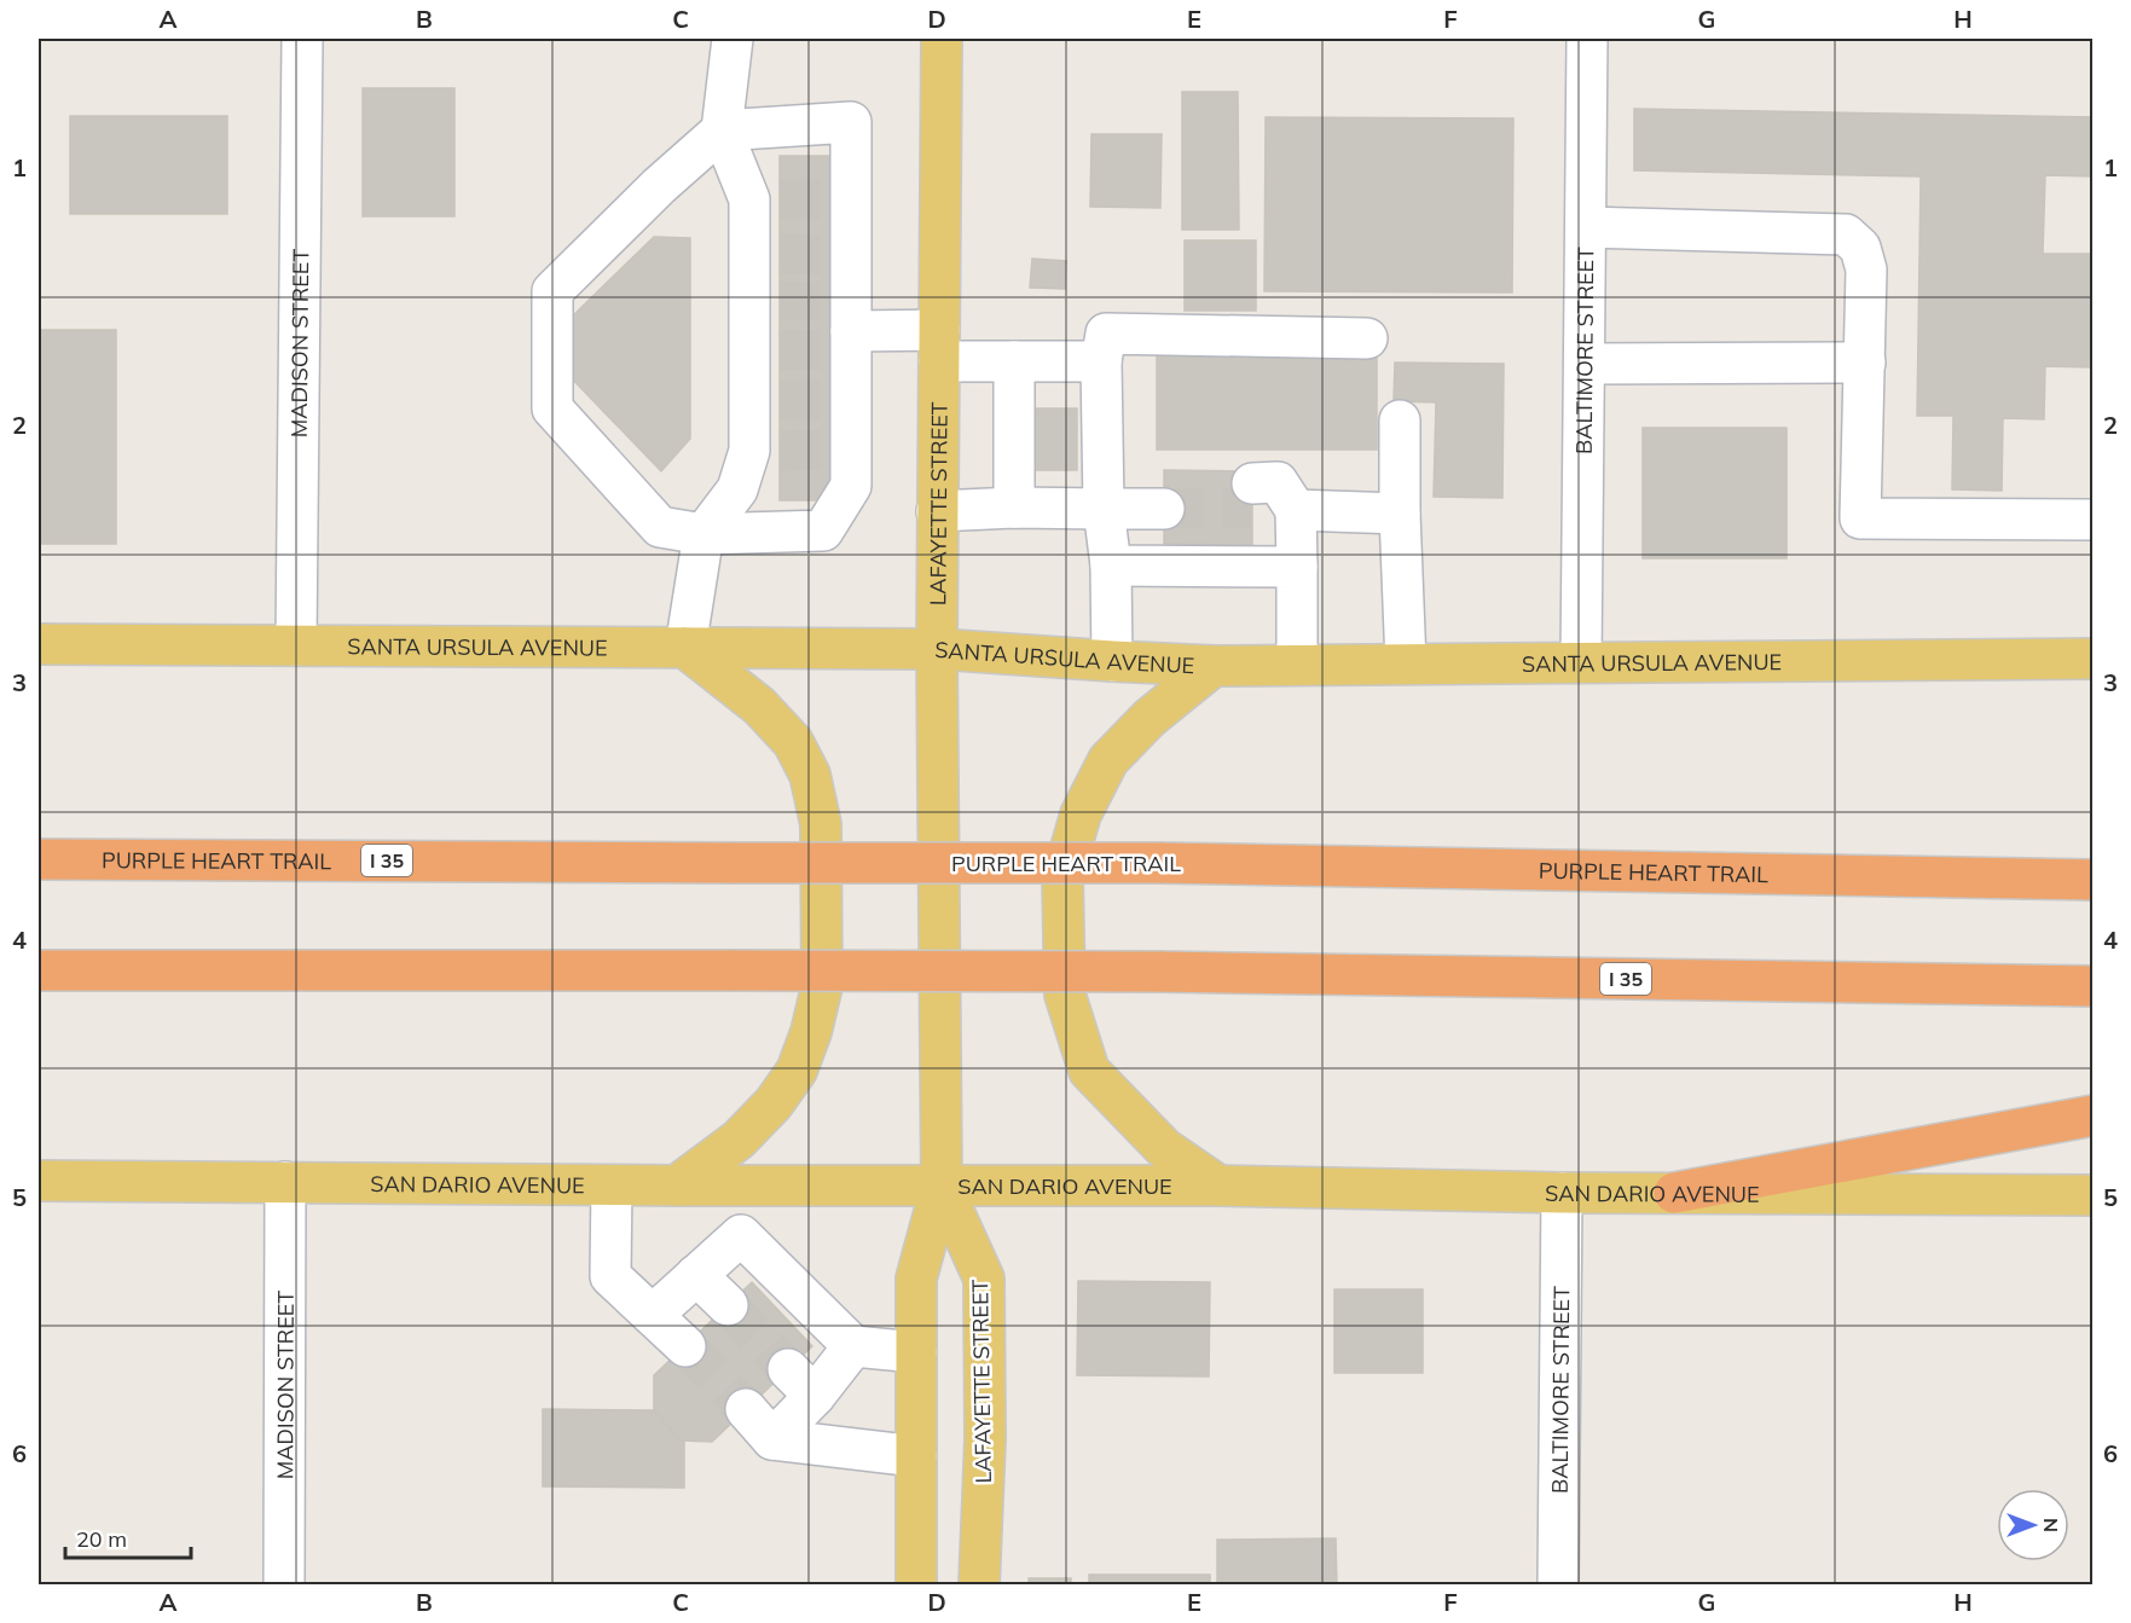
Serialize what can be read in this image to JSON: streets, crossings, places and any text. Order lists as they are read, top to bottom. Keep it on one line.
{"streets":{"highway":["PURPLE HEART TRAIL","I 35"],"main road":["LAFAYETTE STREET","SANTA URSULA AVENUE","SAN DARIO AVENUE"],"street":["MADISON STREET","BALTIMORE STREET"]},"crossings":[["MADISON STREET","SANTA URSULA AVENUE"],["MADISON STREET","SAN DARIO AVENUE"],["BALTIMORE STREET","SANTA URSULA AVENUE"],["BALTIMORE STREET","SAN DARIO AVENUE"],["LAFAYETTE STREET","SANTA URSULA AVENUE"],["LAFAYETTE STREET","SAN DARIO AVENUE"]],"scale_bar":"20 m","north":"right","grid":{"columns":["A","B","C","D","E","F","G","H"],"rows":["1","2","3","4","5","6"]}}
